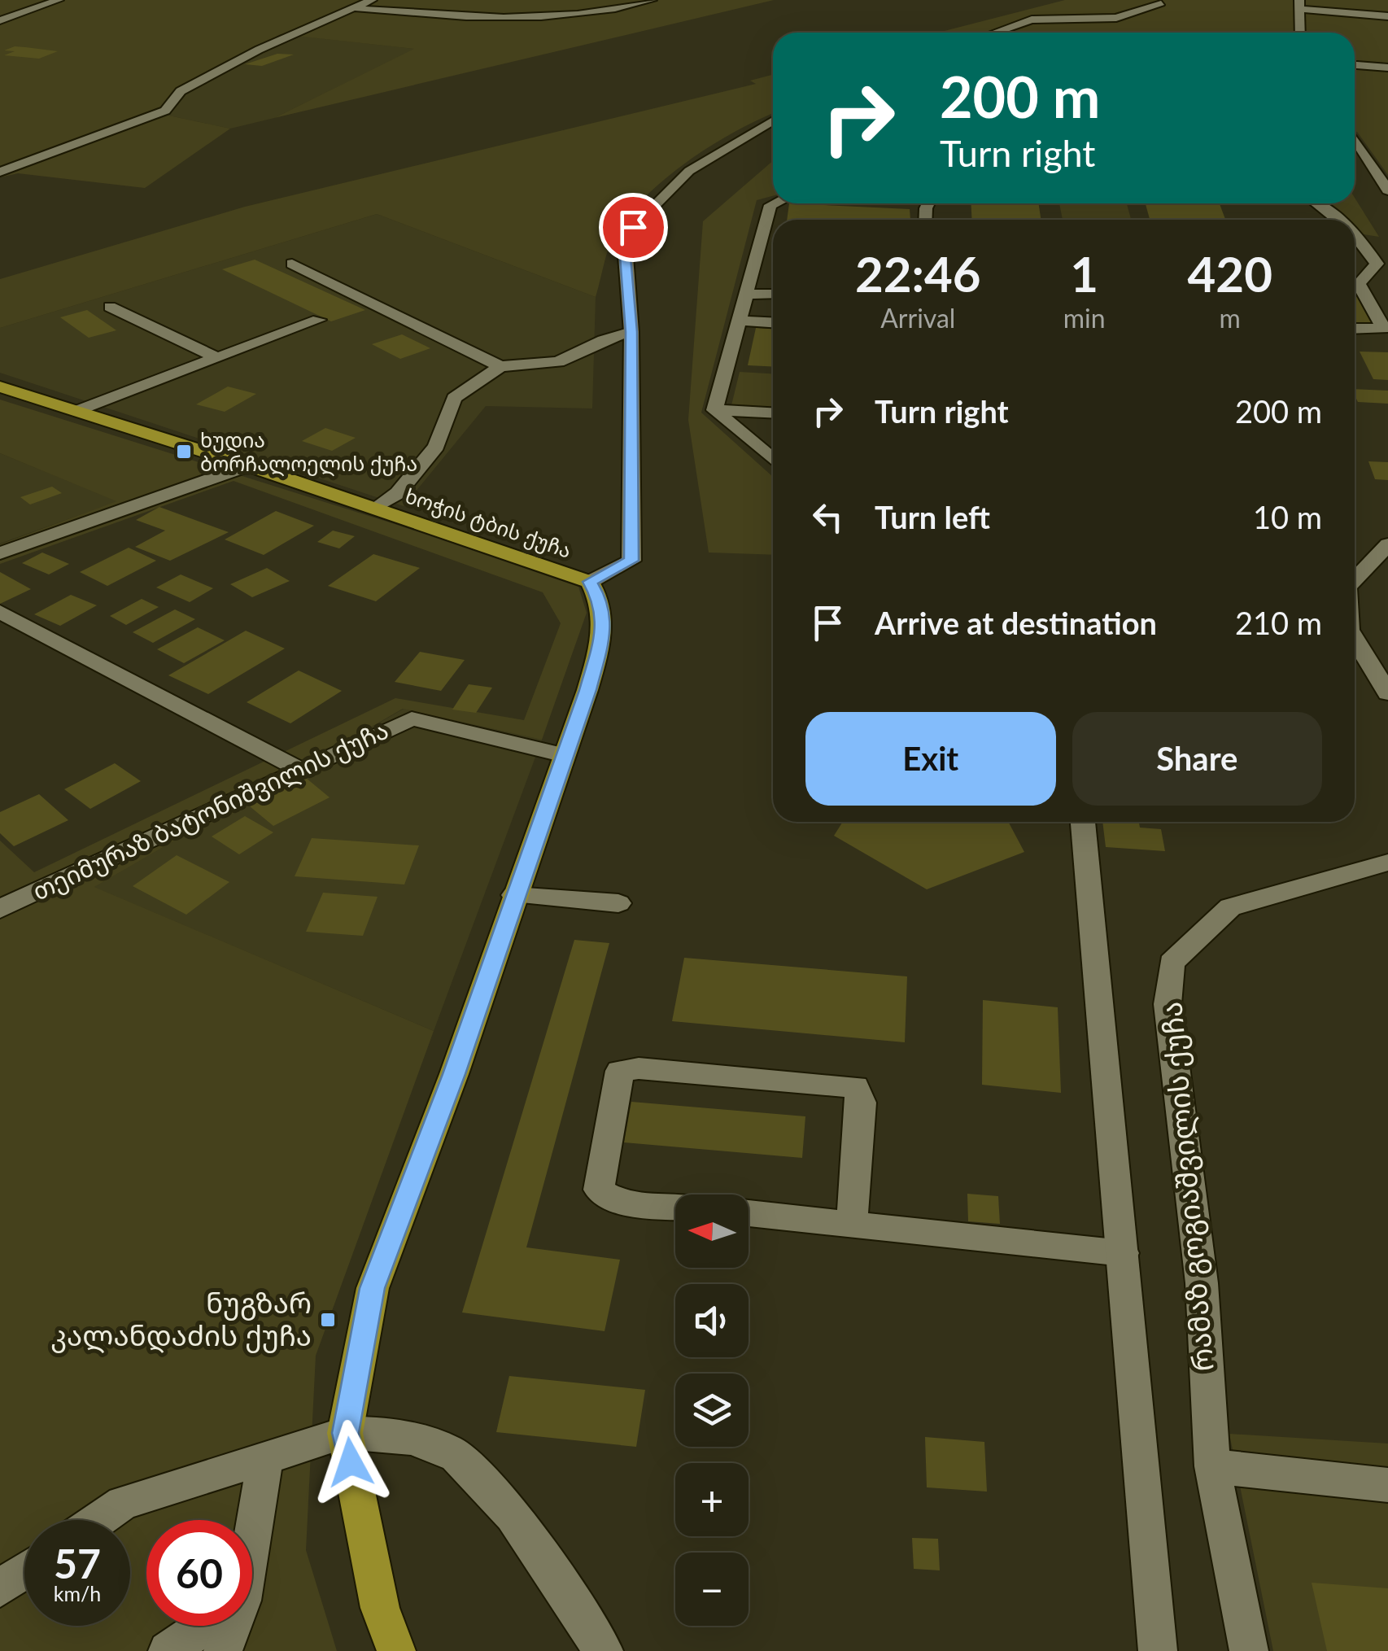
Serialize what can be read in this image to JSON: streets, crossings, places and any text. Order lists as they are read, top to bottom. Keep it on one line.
{"streets":{"main road":["ხოჭის ტბის ქუჩა"],"street":["თეიმურაზ ბატონიშვილის ქუჩა","რამაზ გოგიაშვილის ქუჩა"]},"places":{"transit":["ხუდია ბორჩალოელის ქუჩა","ნუგზარ კალანდაძის ქუჩა"]},"north":"left","page":{"turn":["200 m","Turn right"],"eta":["22:46","Arrival","1","min","420","m"],"list":[{"name":"Turn right","value":"200 m"},{"name":"Turn left","value":"10 m"},{"name":"Arrive at destination","value":"210 m"}],"buttons":["Exit","Share"],"map_buttons":["+","−"],"speed":"57 km/h","limit":"60"}}
